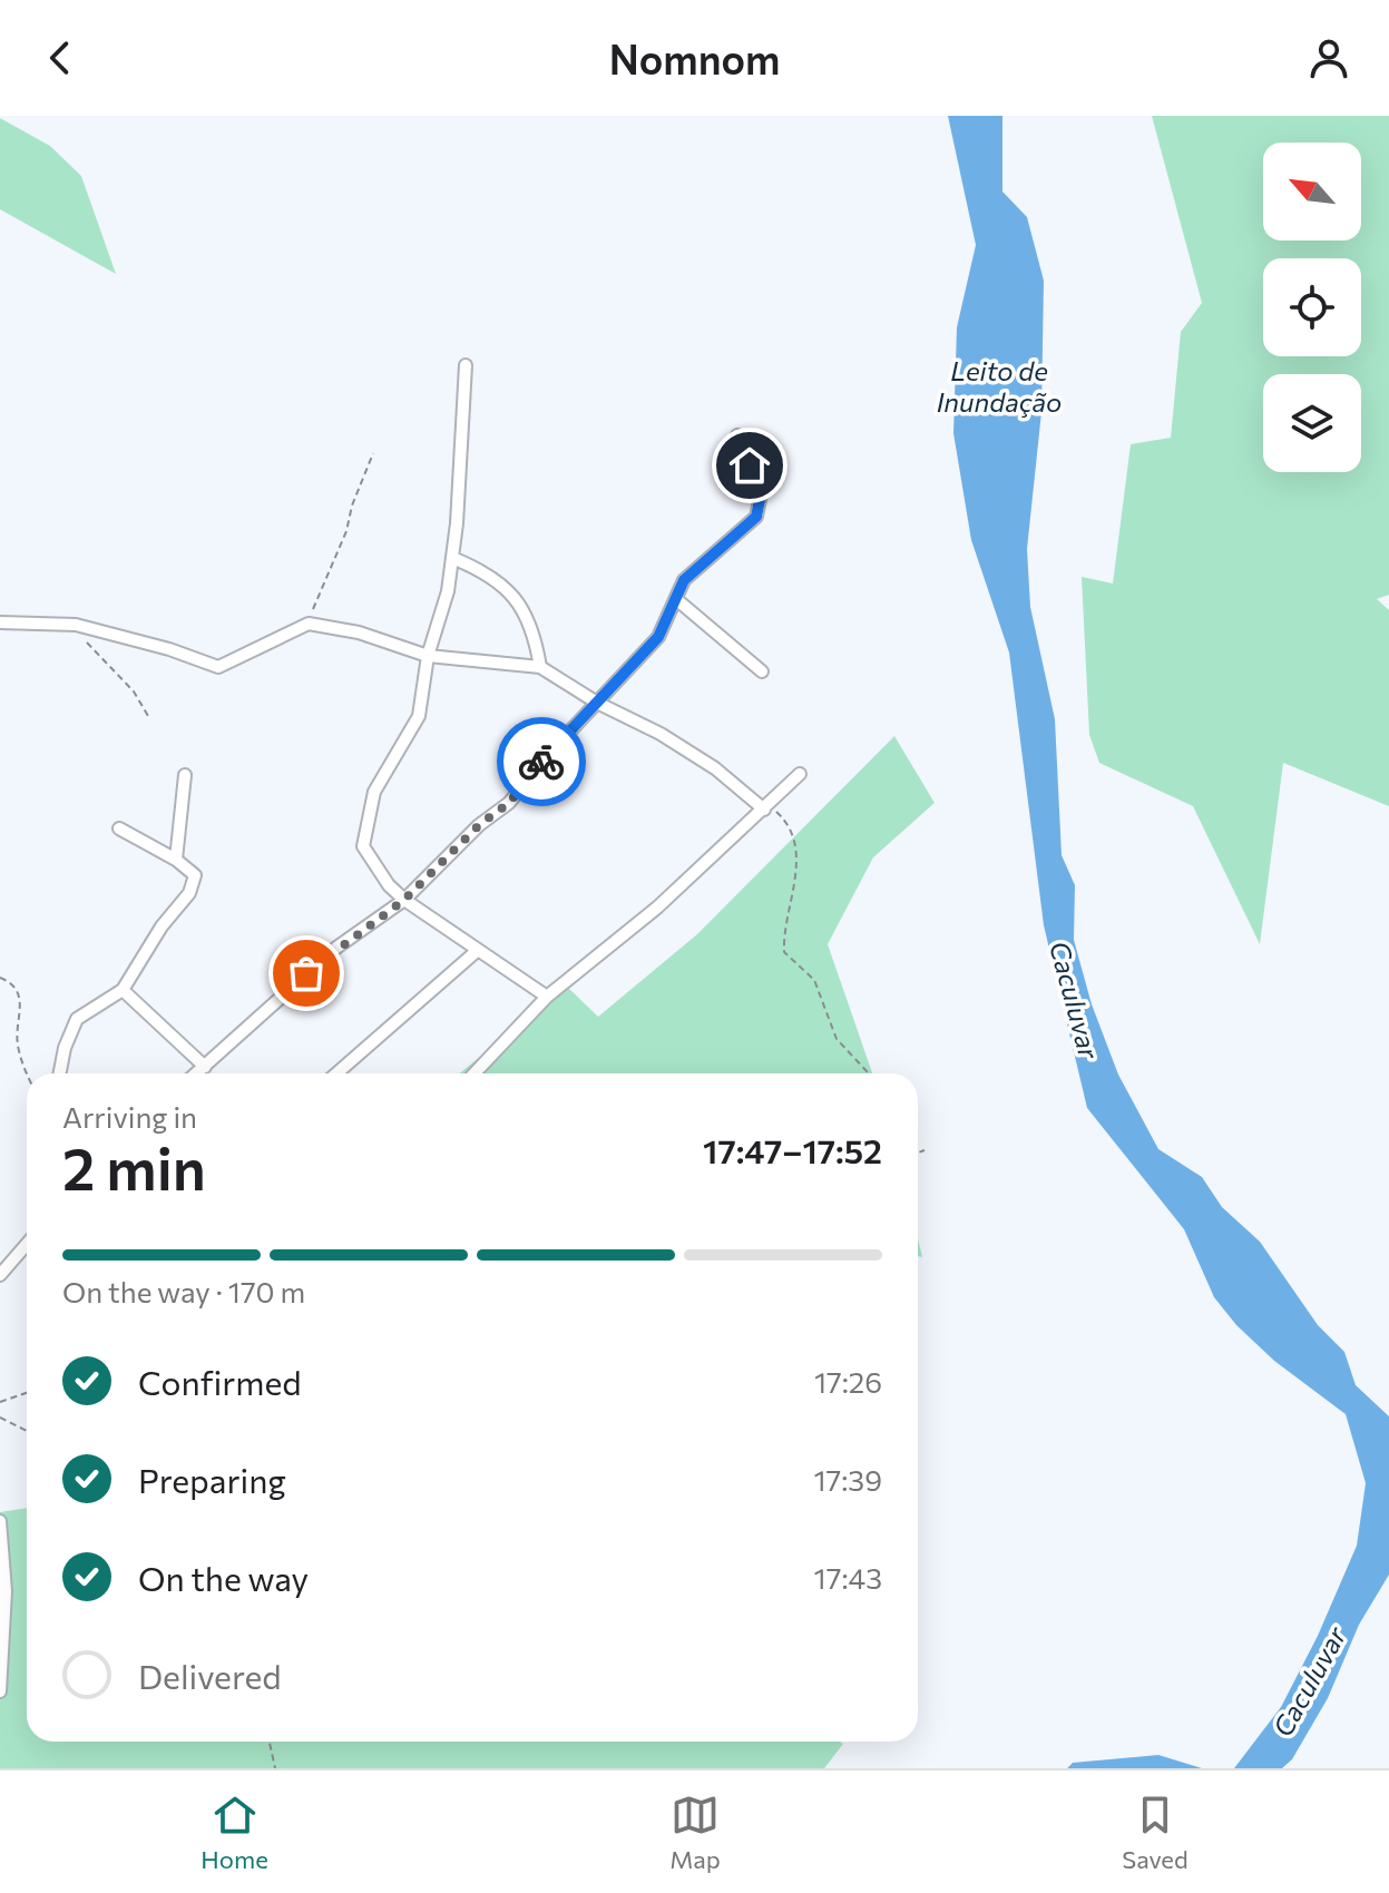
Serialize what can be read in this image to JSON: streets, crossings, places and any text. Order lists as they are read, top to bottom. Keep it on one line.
{"water":["Leito de Inundação","Caculuvar"],"north":"top left","page":{"header":"Nomnom","heading":["2 min","Arriving in","17:47–17:52"],"bar":"On the way · 170 m","list":[["Confirmed","17:26"],["Preparing","17:39"],["On the way","17:43"],"Delivered"],"tabs":["Home","Map","Saved"]}}
